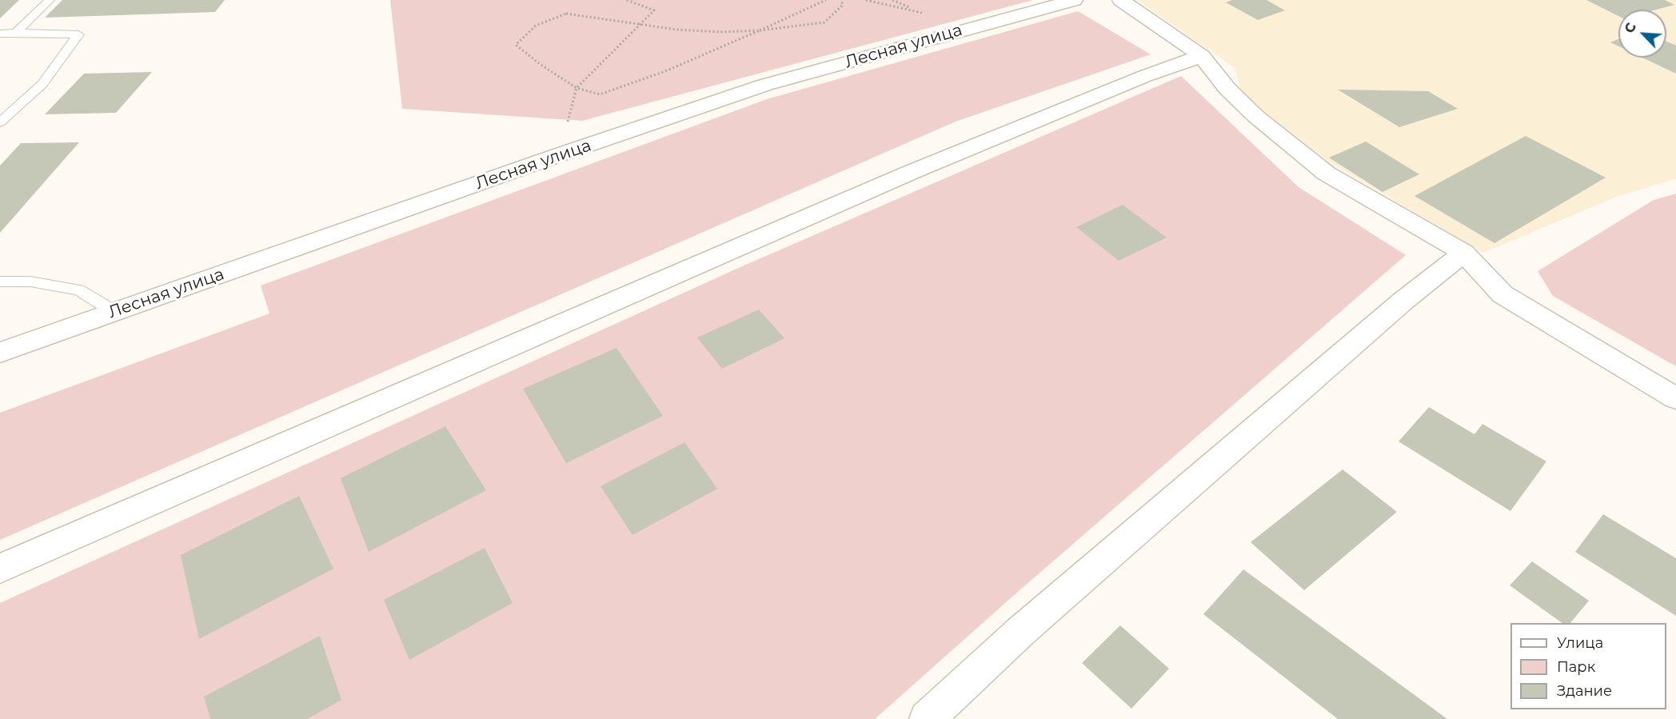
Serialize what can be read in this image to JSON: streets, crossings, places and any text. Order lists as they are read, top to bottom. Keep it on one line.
{"streets":{"street":["Лесная улица"]},"legend":["Улица","Парк","Здание"],"north":"top left"}
